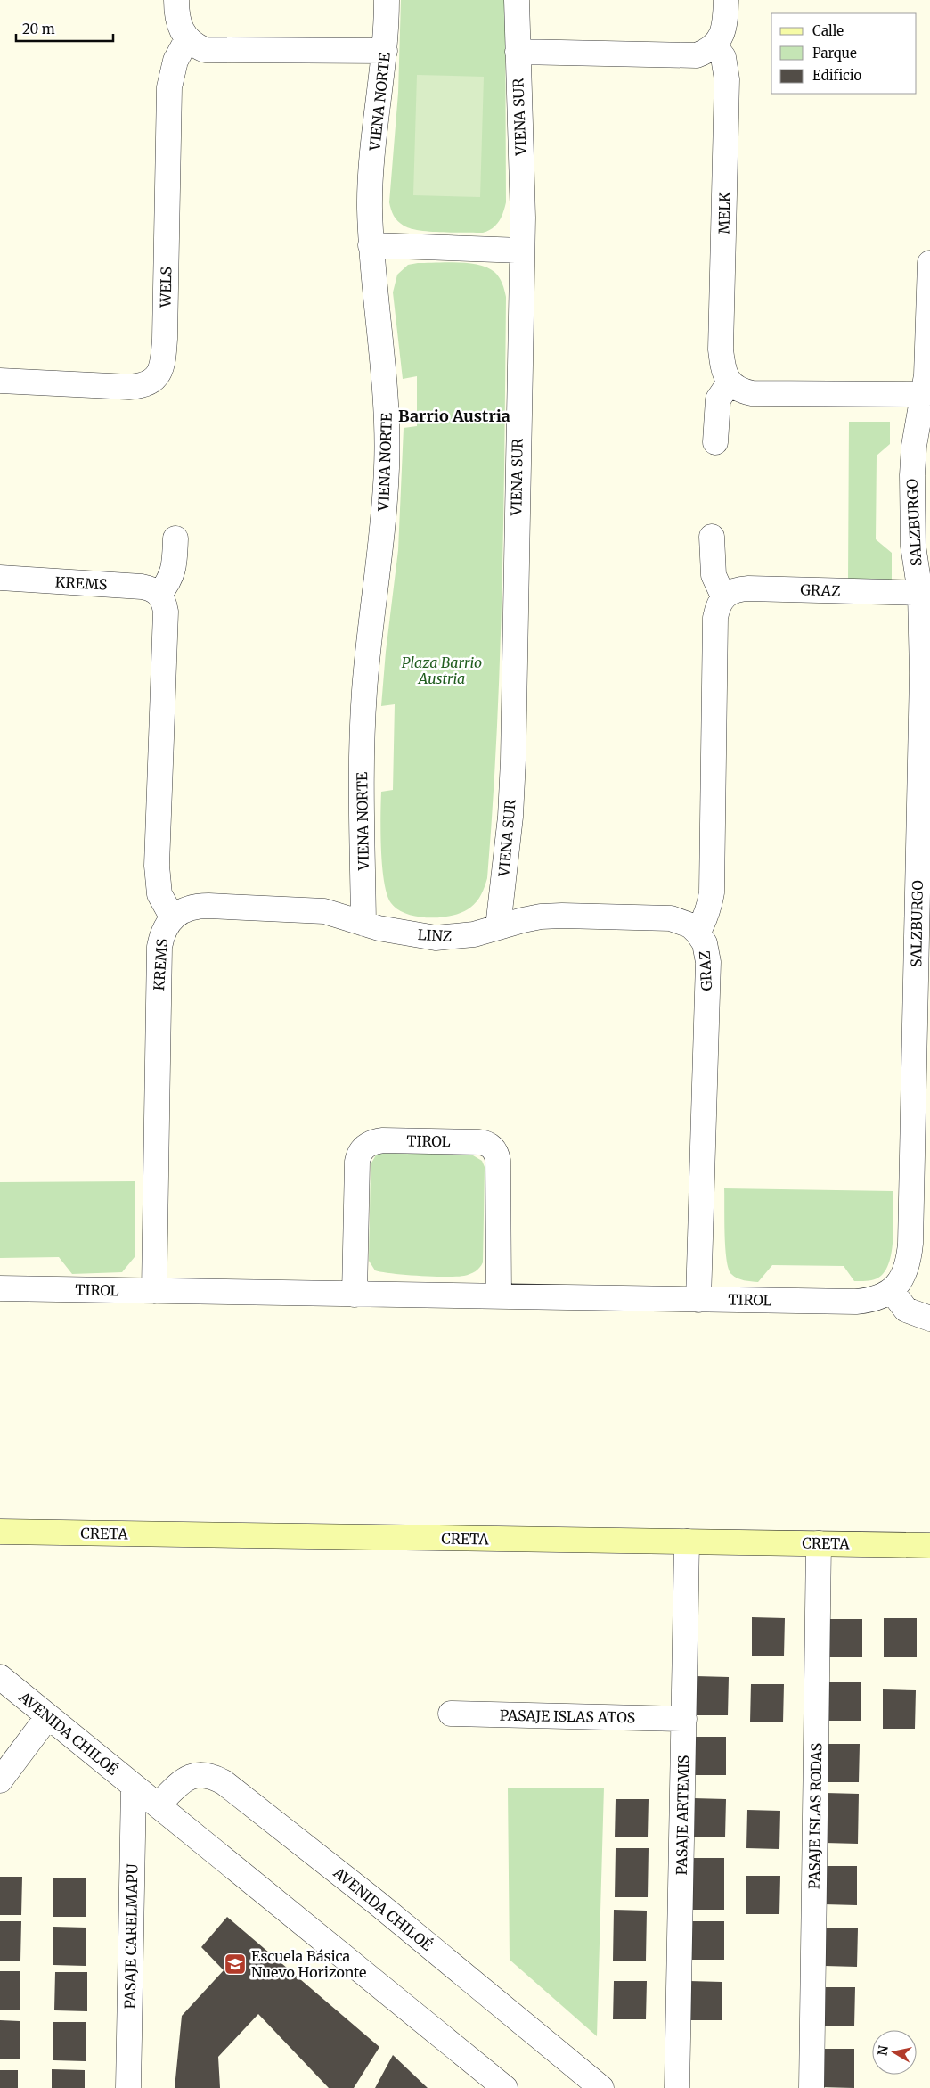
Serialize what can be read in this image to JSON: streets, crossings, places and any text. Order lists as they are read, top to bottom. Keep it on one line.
{"streets":{"street":["VIENA NORTE","VIENA SUR","MELK","WELS","SALZBURGO","KREMS","GRAZ","LINZ","TIROL","CRETA","PASAJE ISLAS ATOS","AVENIDA CHILOÉ","PASAJE ARTEMIS","PASAJE ISLAS RODAS","PASAJE CARELMAPU"]},"crossings":[["VIENA NORTE","LINZ"],["VIENA SUR","LINZ"],["SALZBURGO","GRAZ"],["SALZBURGO","TIROL"],["KREMS","LINZ"],["KREMS","TIROL"],["GRAZ","LINZ"],["GRAZ","TIROL"],["CRETA","PASAJE ARTEMIS"],["CRETA","PASAJE ISLAS RODAS"],["PASAJE ISLAS ATOS","PASAJE ARTEMIS"],["AVENIDA CHILOÉ","PASAJE CARELMAPU"]],"districts":["Barrio Austria"],"parks":["Plaza Barrio Austria"],"places":{"school or university":["Escuela Básica Nuevo Horizonte"]},"legend":["Calle","Parque","Edificio"],"scale_bar":"20 m","north":"left"}
